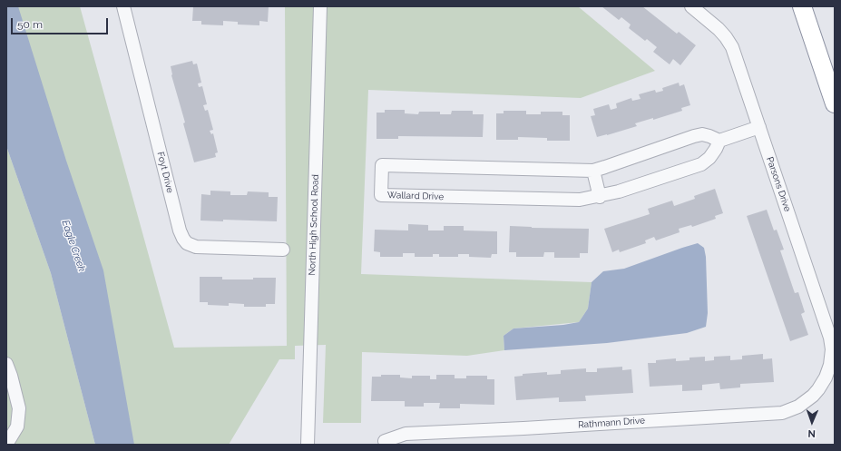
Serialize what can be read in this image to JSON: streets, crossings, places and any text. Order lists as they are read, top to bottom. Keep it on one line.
{"streets":{"street":["Foyt Drive","Parsons Drive","Wallard Drive","North High School Road","Rathmann Drive"]},"crossings":[["Parsons Drive","Rathmann Drive"]],"water":["Eagle Creek"],"scale_bar":"50 m","north":"bottom"}
